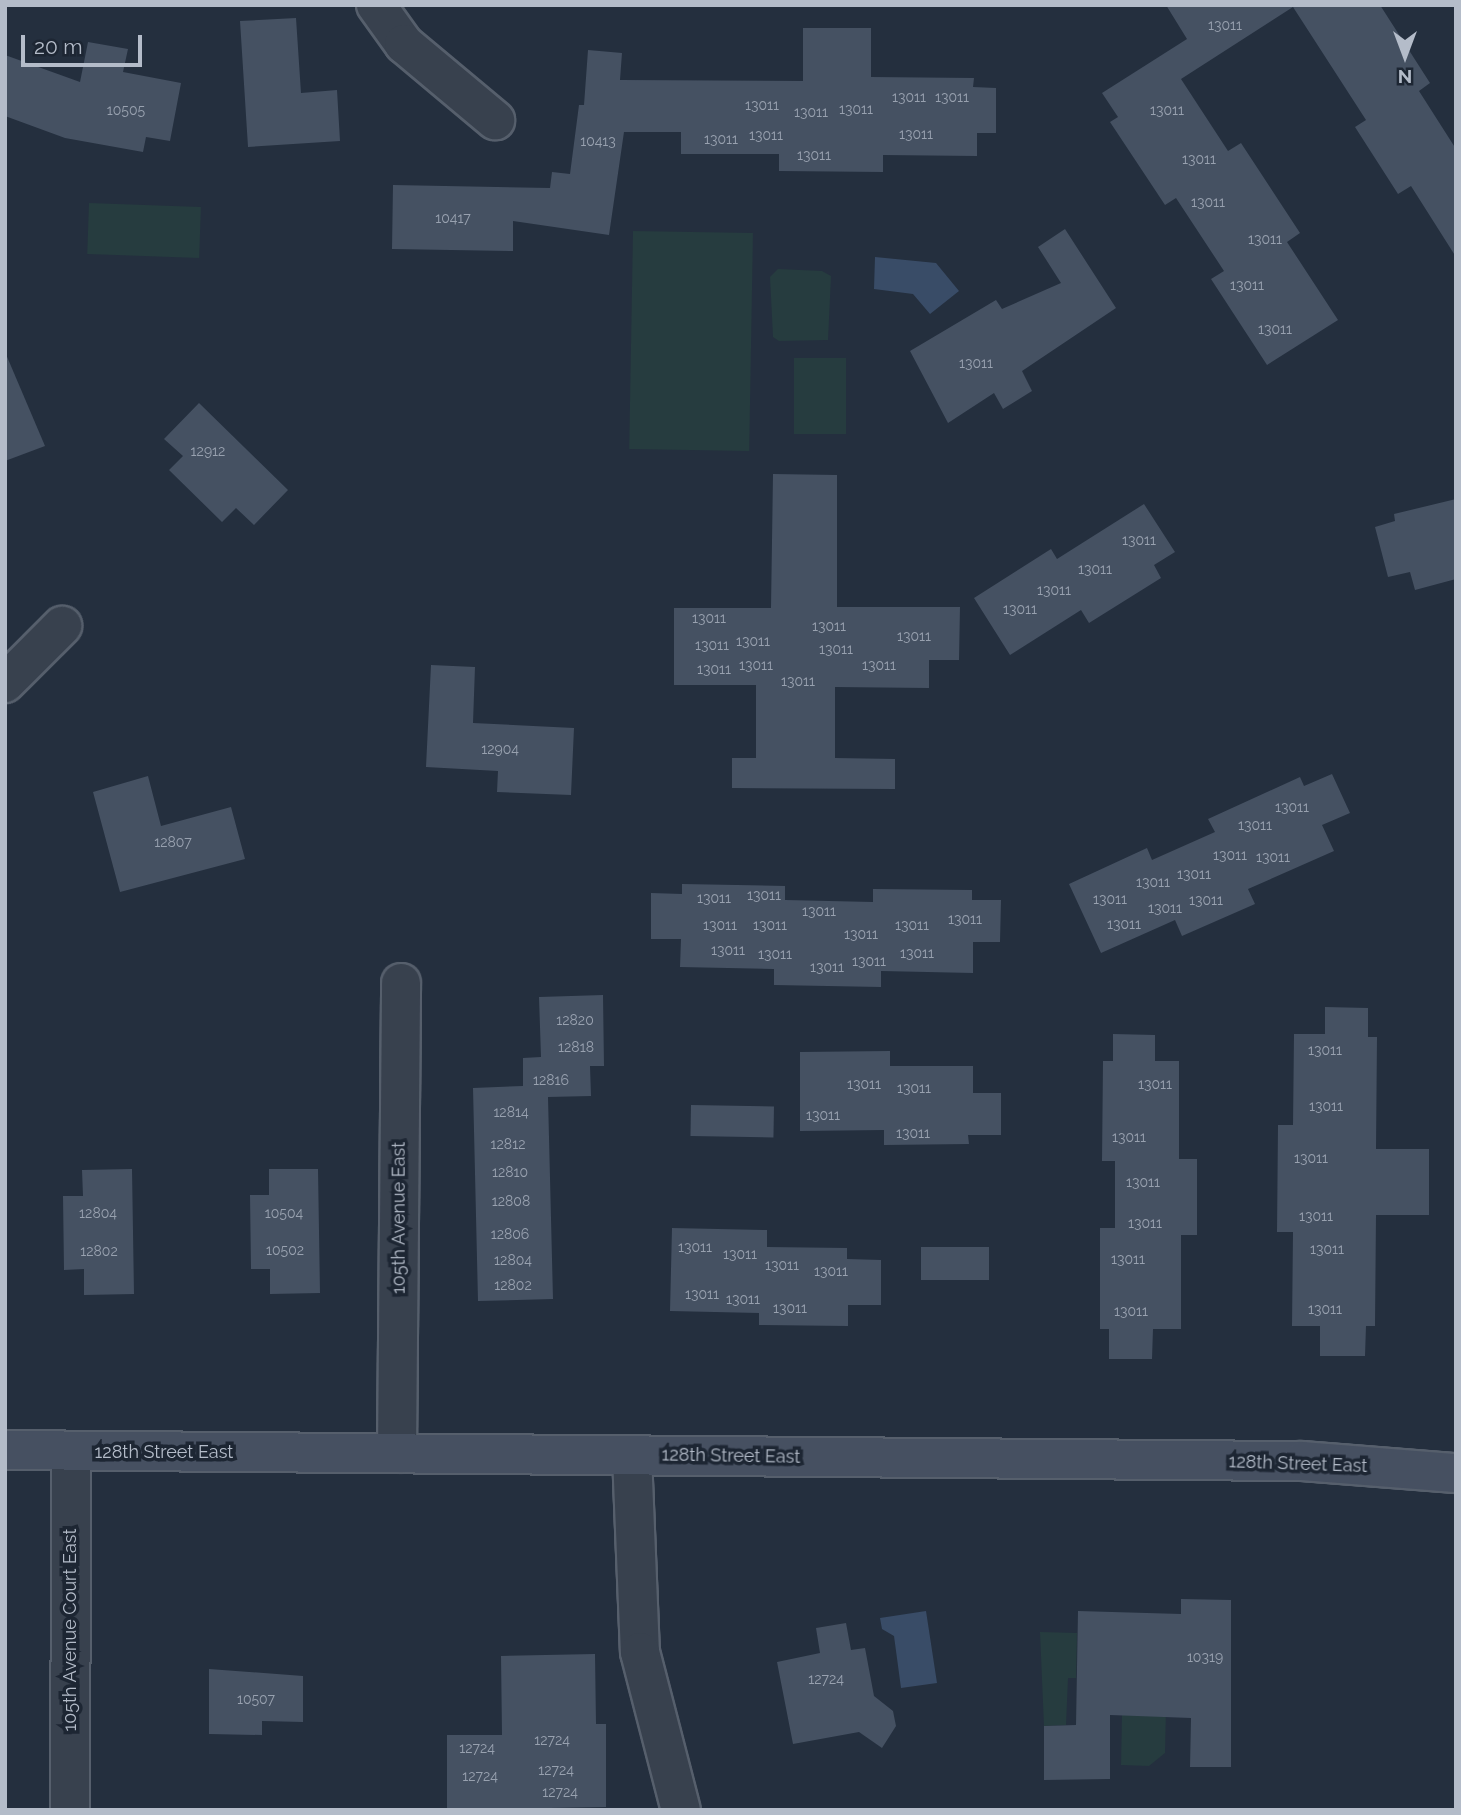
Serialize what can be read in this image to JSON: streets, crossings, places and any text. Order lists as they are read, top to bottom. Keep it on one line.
{"streets":{"street":["105th Avenue East","128th Street East","105th Avenue Court East"]},"crossings":[["105th Avenue East","128th Street East"],["128th Street East","105th Avenue Court East"]],"house_numbers":["13011","13011","13011","13011","13011","10505","13011","13011","13011","13011","13011","10413","13011","13011","13011","10417","13011","13011","13011","13011","12912","13011","13011","13011","13011","13011","13011","13011","13011","13011","13011","13011","13011","13011","13011","12904","13011","13011","12807","13011","13011","13011","13011","13011","13011","13011","13011","13011","13011","13011","13011","13011","13011","13011","13011","13011","13011","13011","13011","13011","12820","12818","13011","12816","13011","13011","13011","13011","12814","13011","13011","13011","12812","13011","12810","13011","12808","12804","10504","13011","13011","12806","13011","13011","10502","12802","13011","13011","12804","13011","13011","12802","13011","13011","13011","13011","13011","10319","12724","10507","12724","12724","12724","12724","12724"],"scale_bar":"20 m","north":"bottom"}
